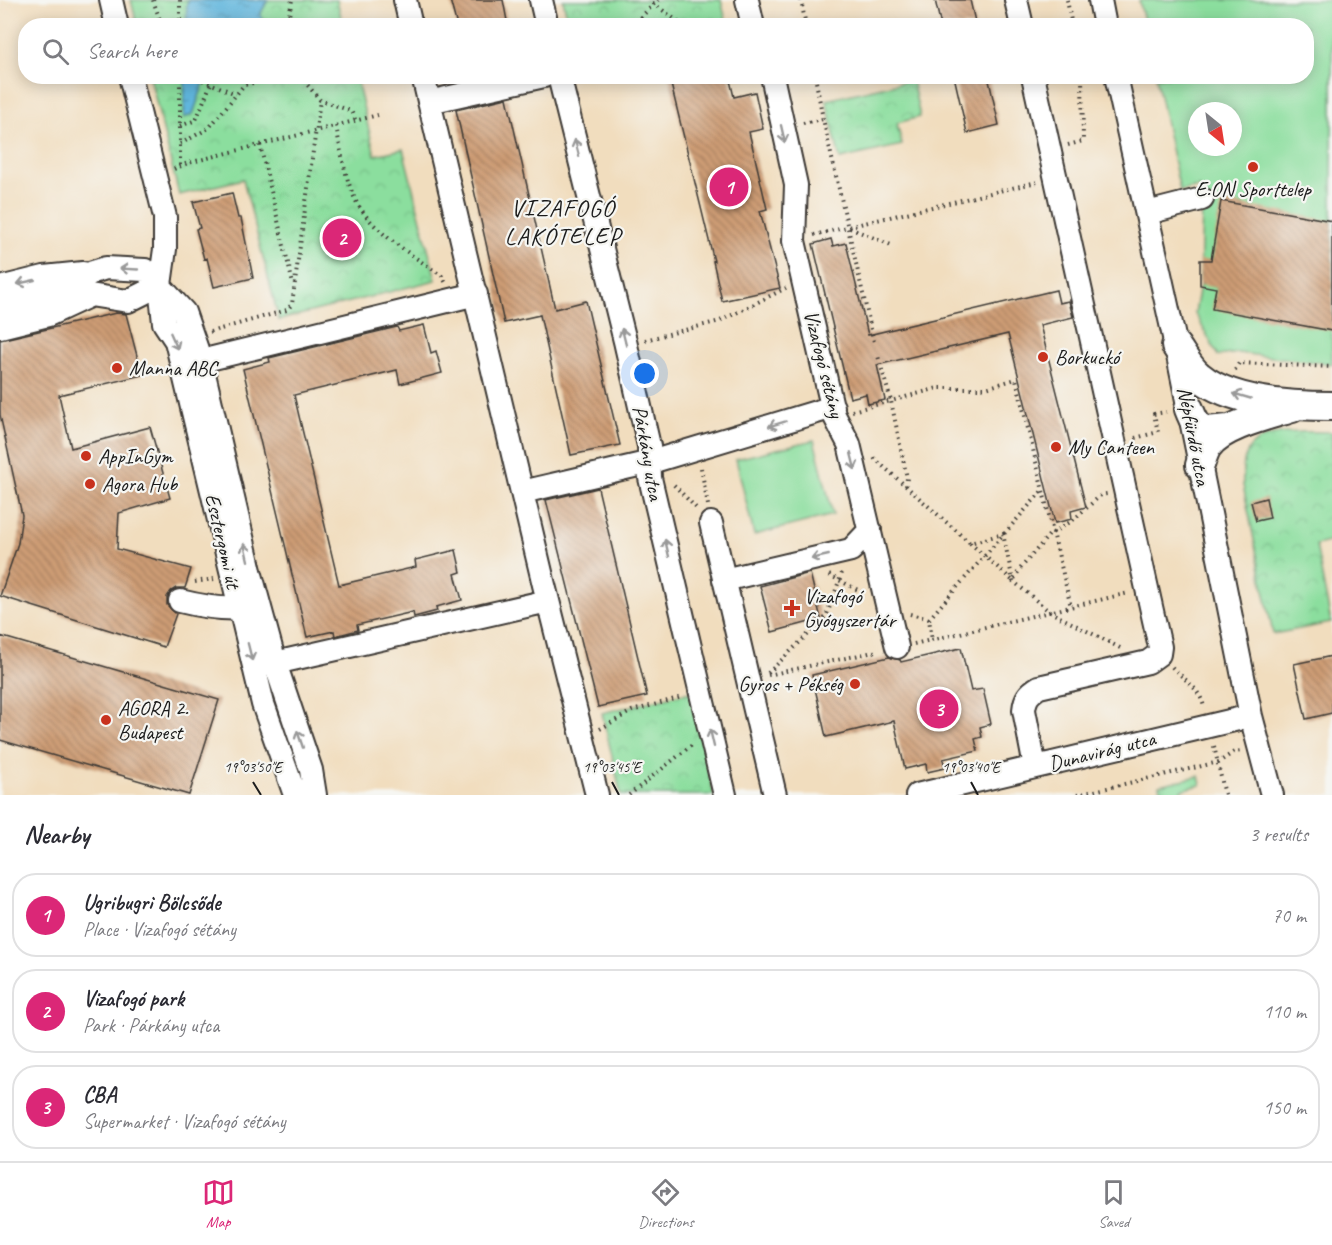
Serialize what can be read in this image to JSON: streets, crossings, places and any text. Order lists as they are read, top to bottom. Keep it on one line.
{"streets":{"street":["Vizafogó sétány","Népfürdő utca","Párkány utca","Esztergomi út","Dunavirág utca"]},"crossings":[["Népfürdő utca","Dunavirág utca"]],"one_way":["Vizafogó sétány"],"districts":["VIZAFOGÓ LAKÓTELEP"],"places":{"other":["E.ON Sporttelep","Borkuckó","Manna ABC","My Canteen","AppInGym","Agora Hub","Gyros + Pékség","AGORA 2. Budapest"],"health":["Vizafogó Gyógyszertár"]},"north":"bottom right","page":{"search":"Search here","pins":["1","2","3"],"heading":["Nearby","3 results"],"list":[{"mark":"1","name":"Ugribugri Bölcsőde","note":"Place · Vizafogó sétány","value":"70 m"},{"mark":"2","name":"Vizafogó park","note":"Park · Párkány utca","value":"110 m"},{"mark":"3","name":"CBA","note":"Supermarket · Vizafogó sétány","value":"150 m"}],"nav":["Map","Directions","Saved"]},"coordinates":["19°03'50\"E","19°03'45\"E","19°03'40\"E"]}
